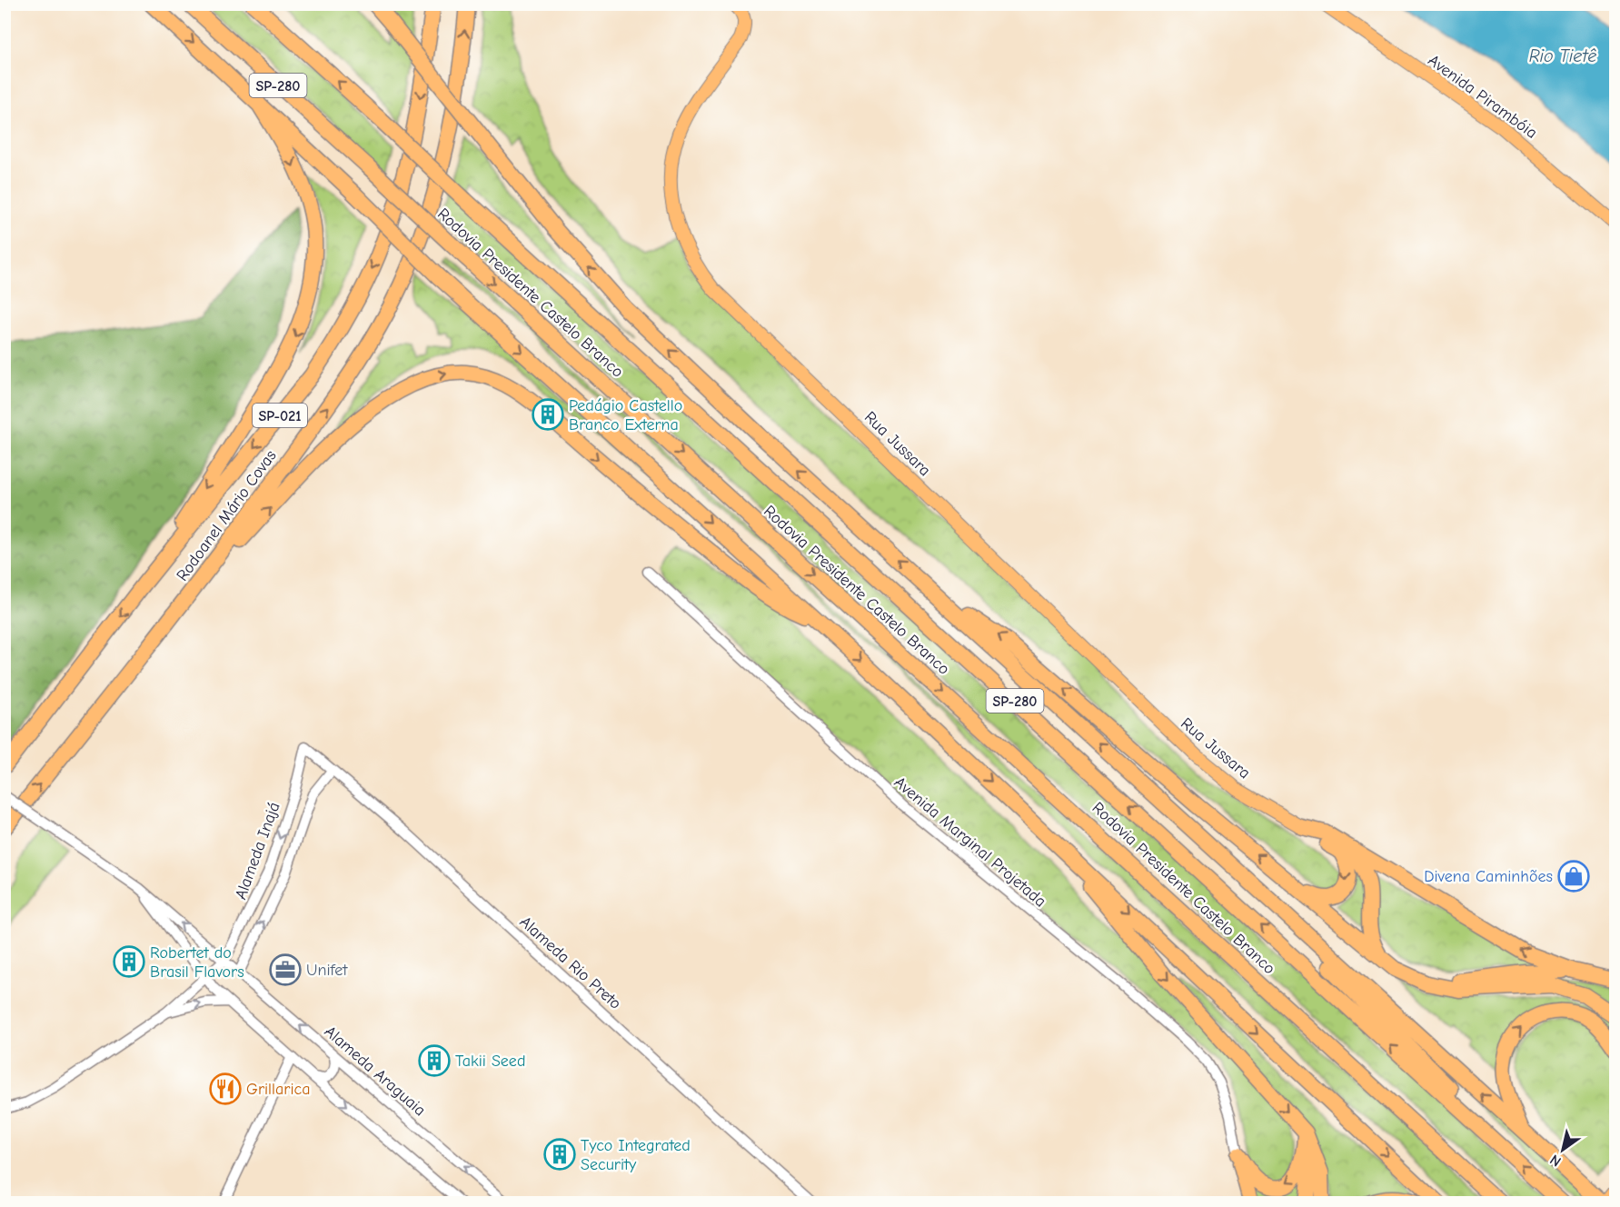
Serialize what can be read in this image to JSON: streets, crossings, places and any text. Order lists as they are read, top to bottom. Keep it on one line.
{"streets":{"highway":["SP-280","Rodovia Presidente Castelo Branco","SP-021","Rodoanel Mário Covas"],"main road":["Avenida Pirambóia","Rua Jussara"],"street":["Avenida Marginal Projetada","Alameda Inajá","Alameda Rio Preto","Alameda Araguaia"]},"crossings":[["Alameda Inajá","Alameda Rio Preto"],["Alameda Inajá","Alameda Araguaia"]],"water":["Rio Tietê"],"places":{"building":["Pedágio Castello Branco Externa","Robertet do Brasil Flavors","Takii Seed","Tyco Integrated Security"],"shop":["Divena Caminhões"],"office":["Unifet"],"restaurant":["Grillarica"]},"north":"bottom left"}
